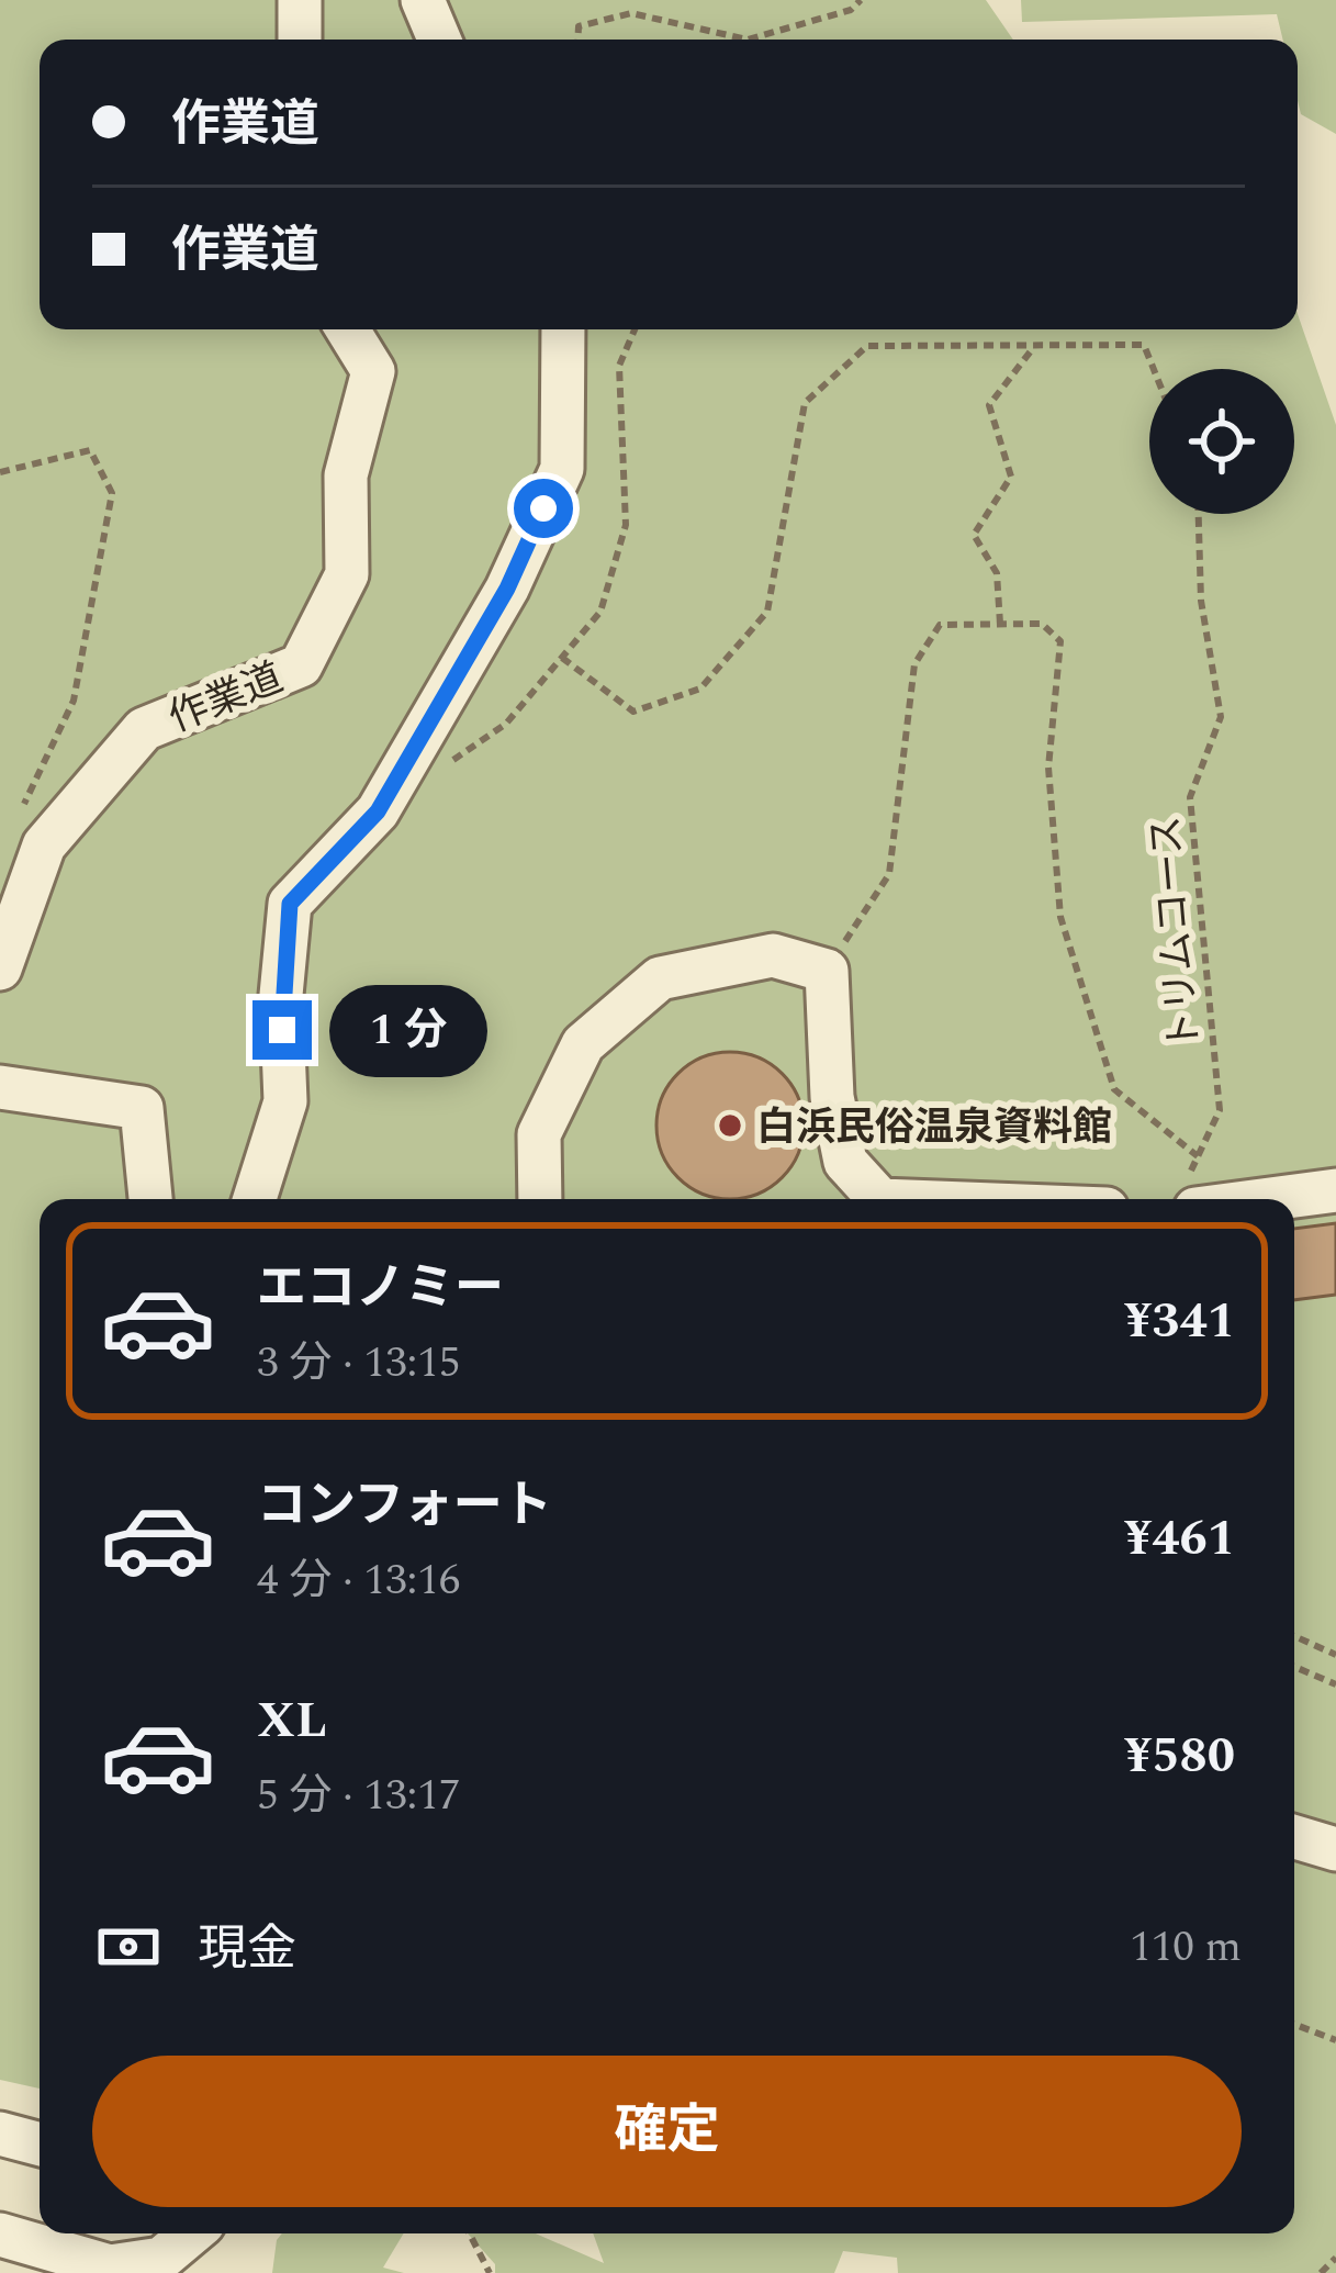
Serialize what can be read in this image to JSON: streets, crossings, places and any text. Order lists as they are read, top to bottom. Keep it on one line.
{"streets":{"street":["作業道"],"path":["トリムコース"]},"places":["白浜民俗温泉資料館"],"page":{"banner":["作業道","作業道"],"bubble":"1 分","list":[{"name":"エコノミー","note":"3 分 · 13:15","value":"¥341"},{"name":"コンフォート","note":"4 分 · 13:16","value":"¥461"},{"name":"XL","note":"5 分 · 13:17","value":"¥580"}],"pay":["現金","110 m"],"buttons":"確定"}}
